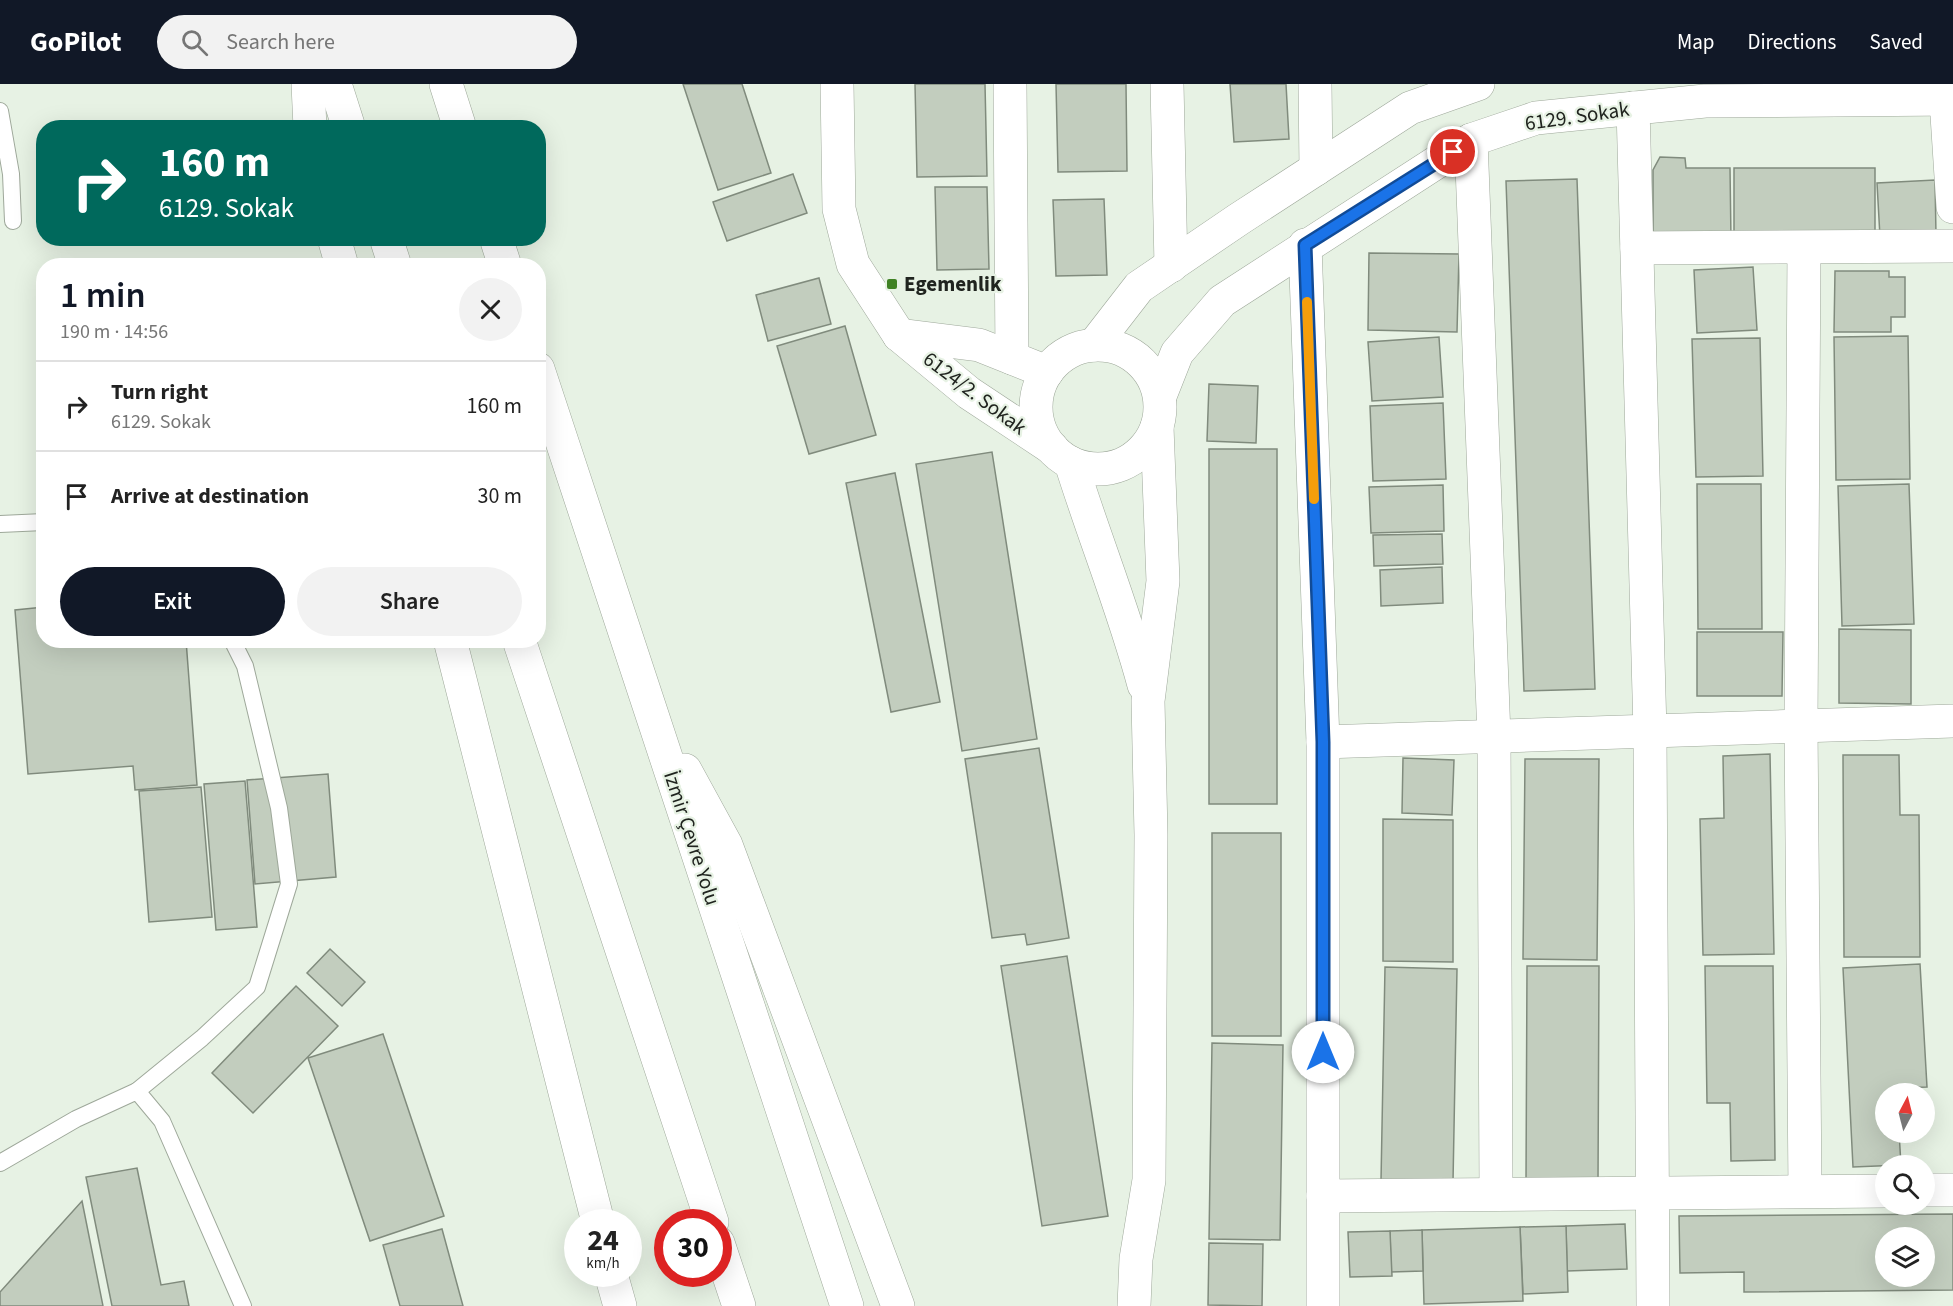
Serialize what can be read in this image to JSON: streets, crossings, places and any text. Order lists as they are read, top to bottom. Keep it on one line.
{"streets":{"main road":["6129. Sokak","6124/2. Sokak","İzmir Çevre Yolu"]},"crossings":[["6129. Sokak","6124/2. Sokak"]],"places":{"transit":["Egemenlik"]},"north":"top","page":{"header":"GoPilot","search":"Search here","nav":["Map","Directions","Saved"],"turn":["160 m","6129. Sokak"],"heading":["1 min","190 m · 14:56"],"list":[{"name":"Turn right","note":"6129. Sokak","value":"160 m"},{"name":"Arrive at destination","value":"30 m"}],"buttons":["Exit","Share"],"speed":"24 km/h","limit":"30"}}
